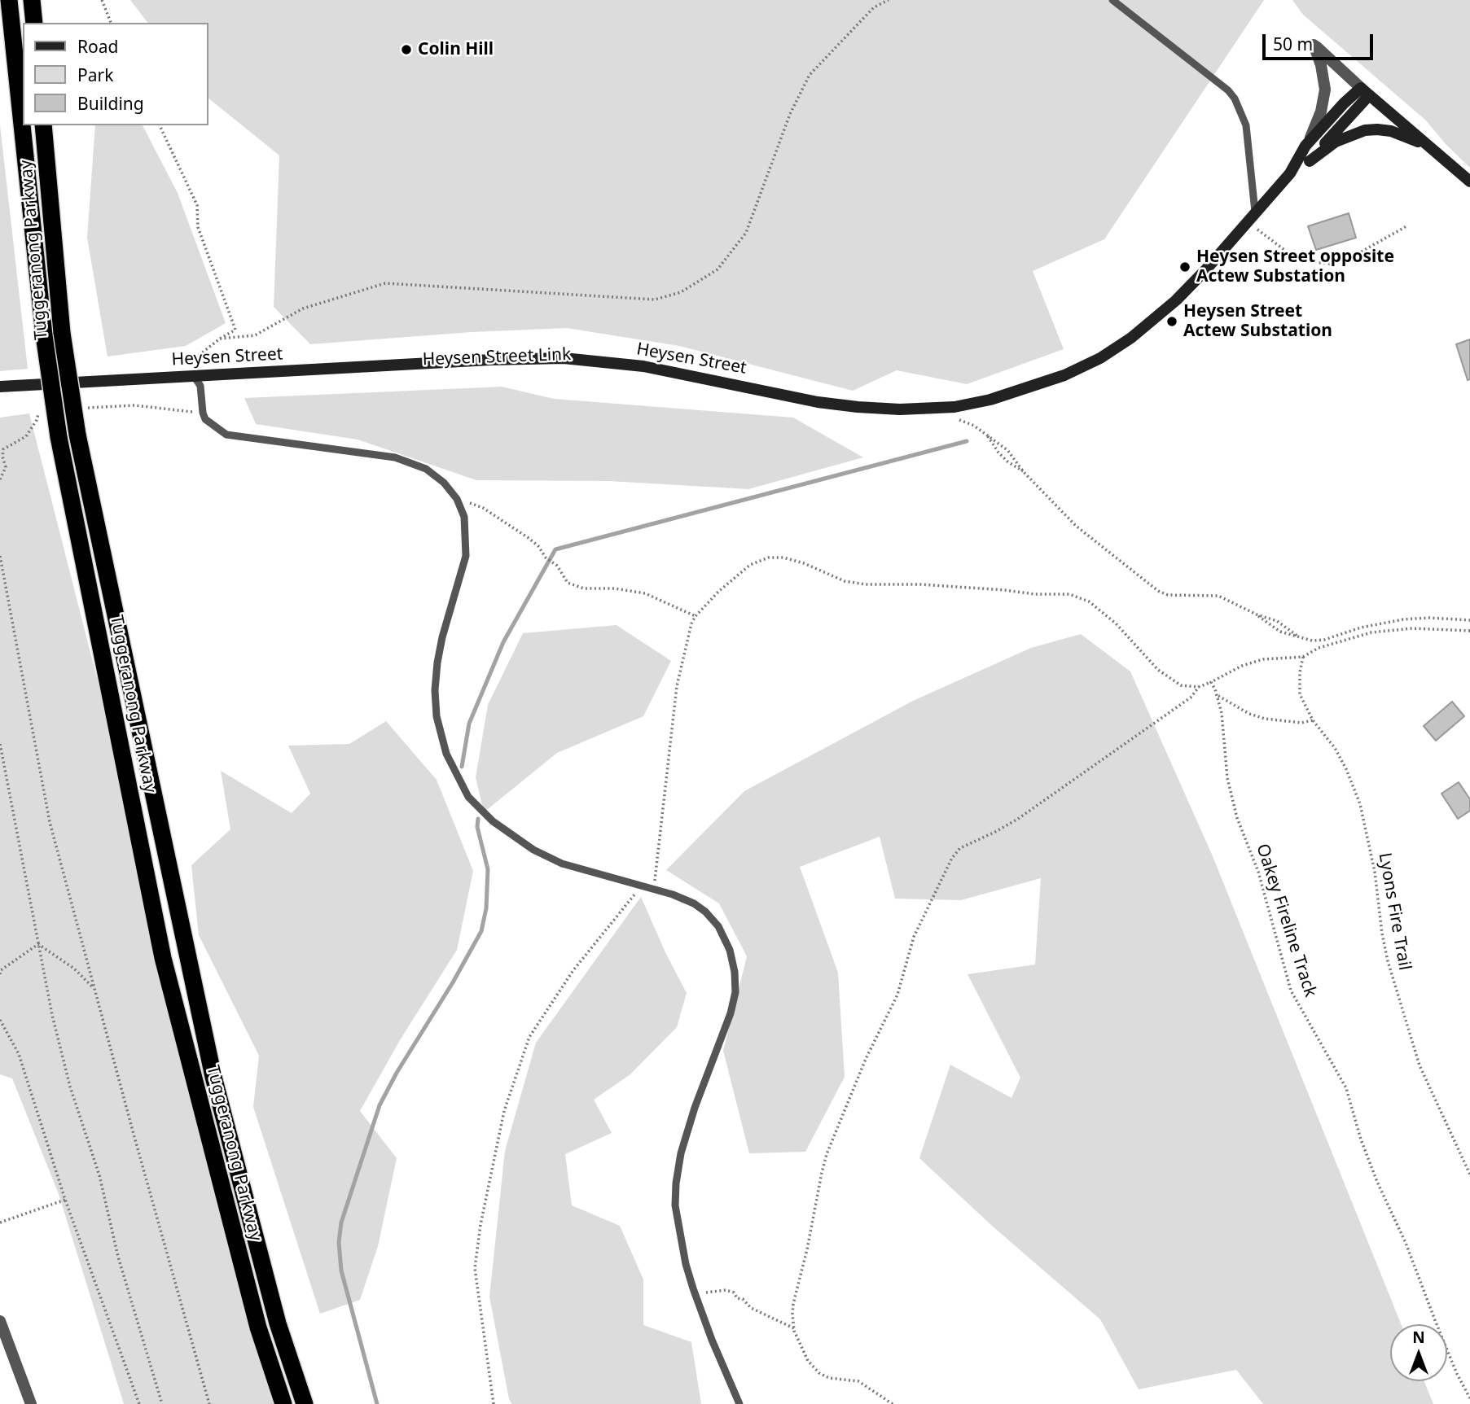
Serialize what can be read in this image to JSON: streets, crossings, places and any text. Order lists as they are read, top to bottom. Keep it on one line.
{"streets":{"highway":["Tuggeranong Parkway"],"main road":["Heysen Street"],"path":["Lyons Fire Trail","Oakey Fireline Track"]},"places":["Colin Hill","Heysen Street opposite Actew Substation","Heysen Street Actew Substation"],"legend":["Road","Park","Building"],"scale_bar":"50 m","north":"top"}
